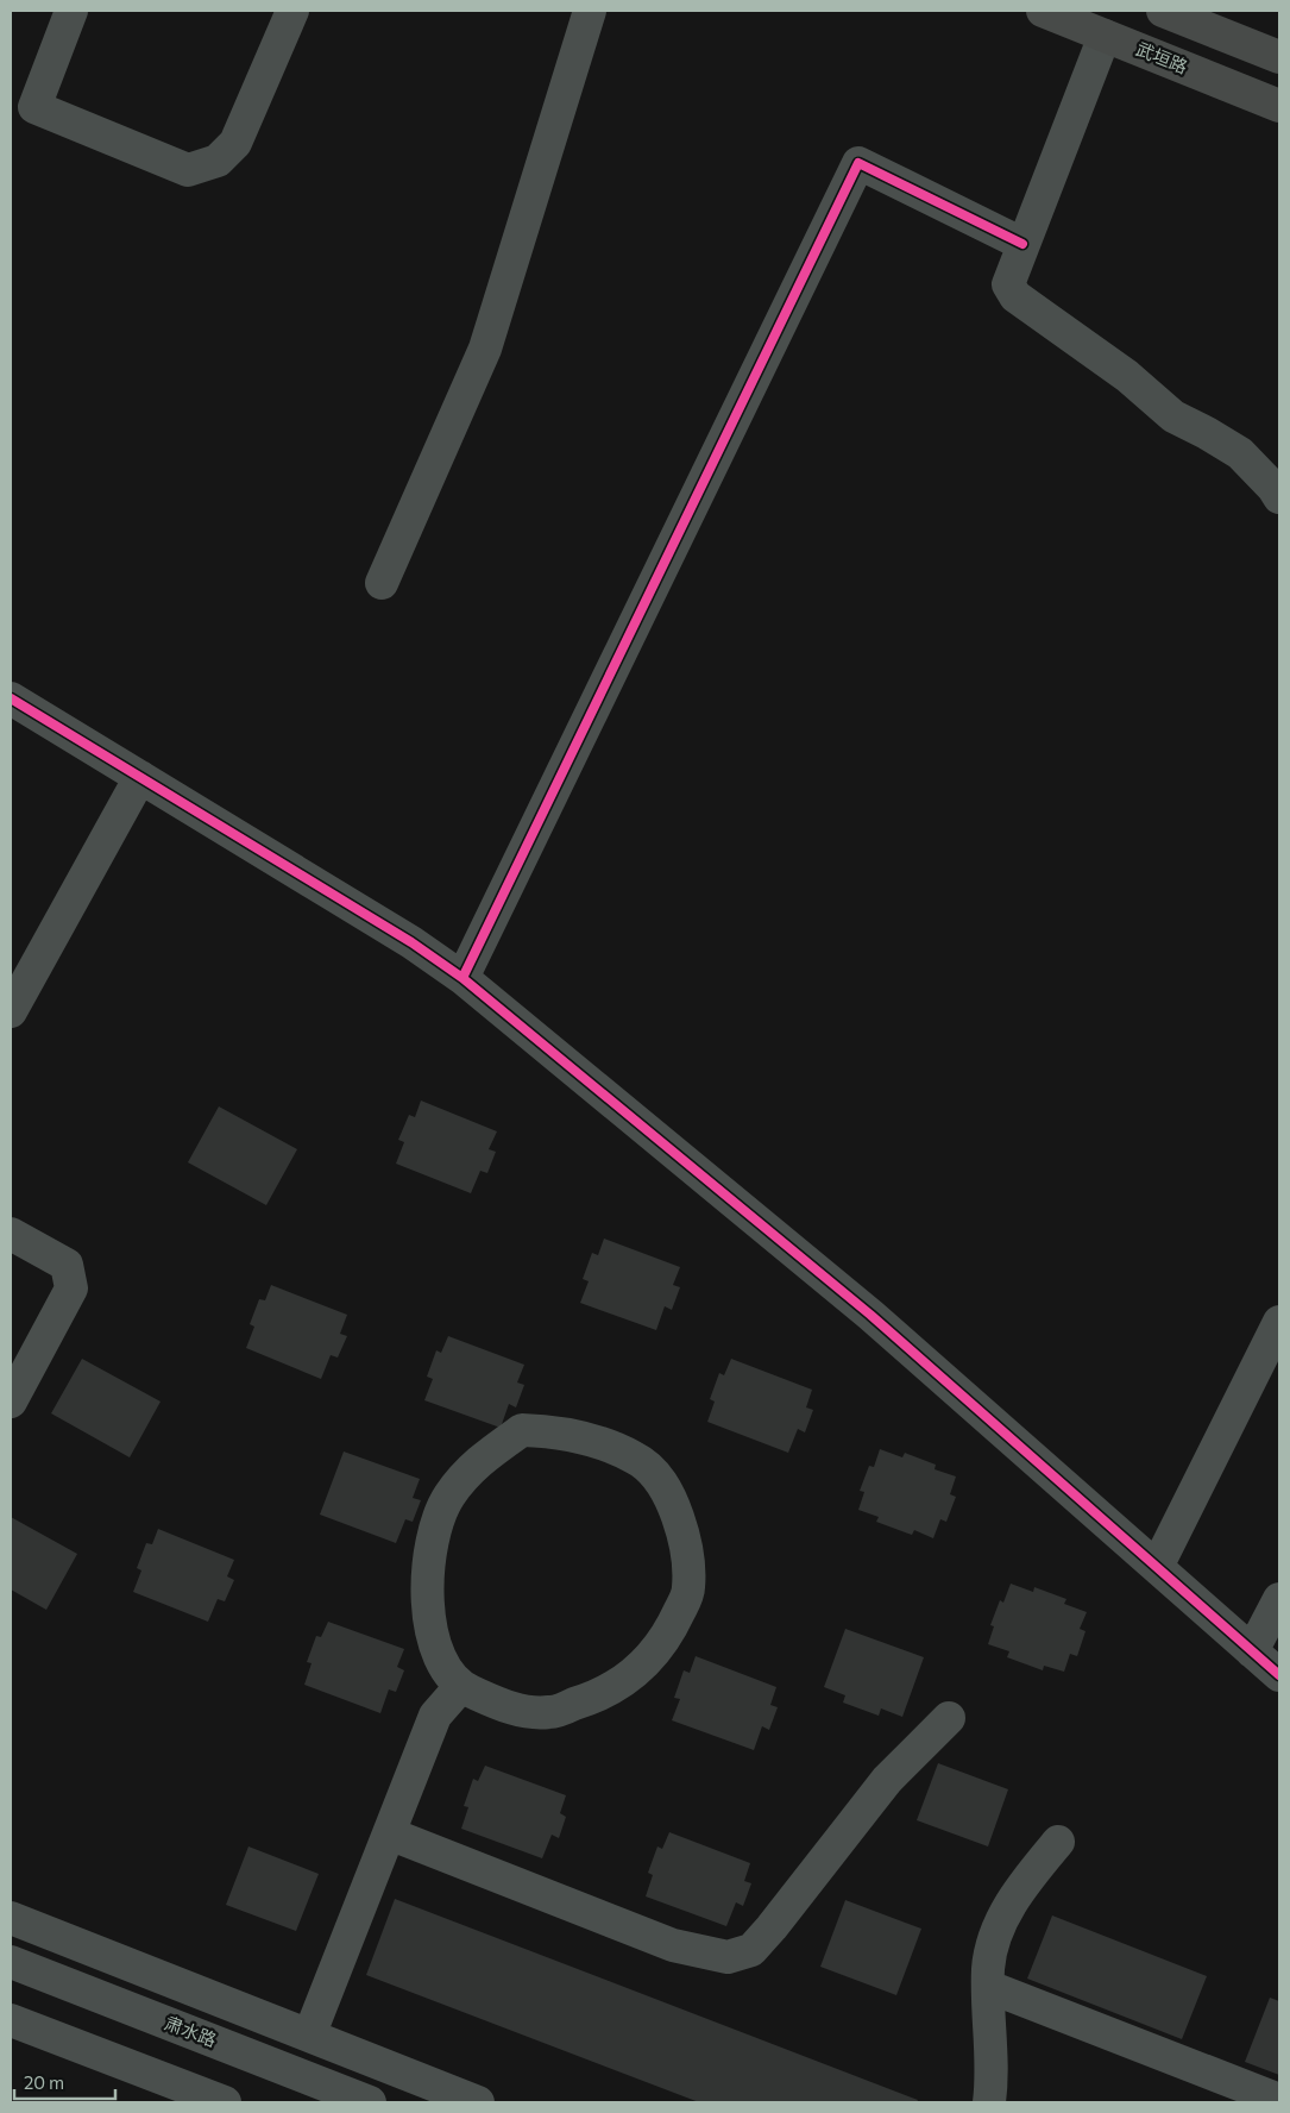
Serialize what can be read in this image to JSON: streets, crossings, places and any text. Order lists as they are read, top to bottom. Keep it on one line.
{"streets":{"main road":["武垣路"],"street":["肃水路"]},"scale_bar":"20 m"}
